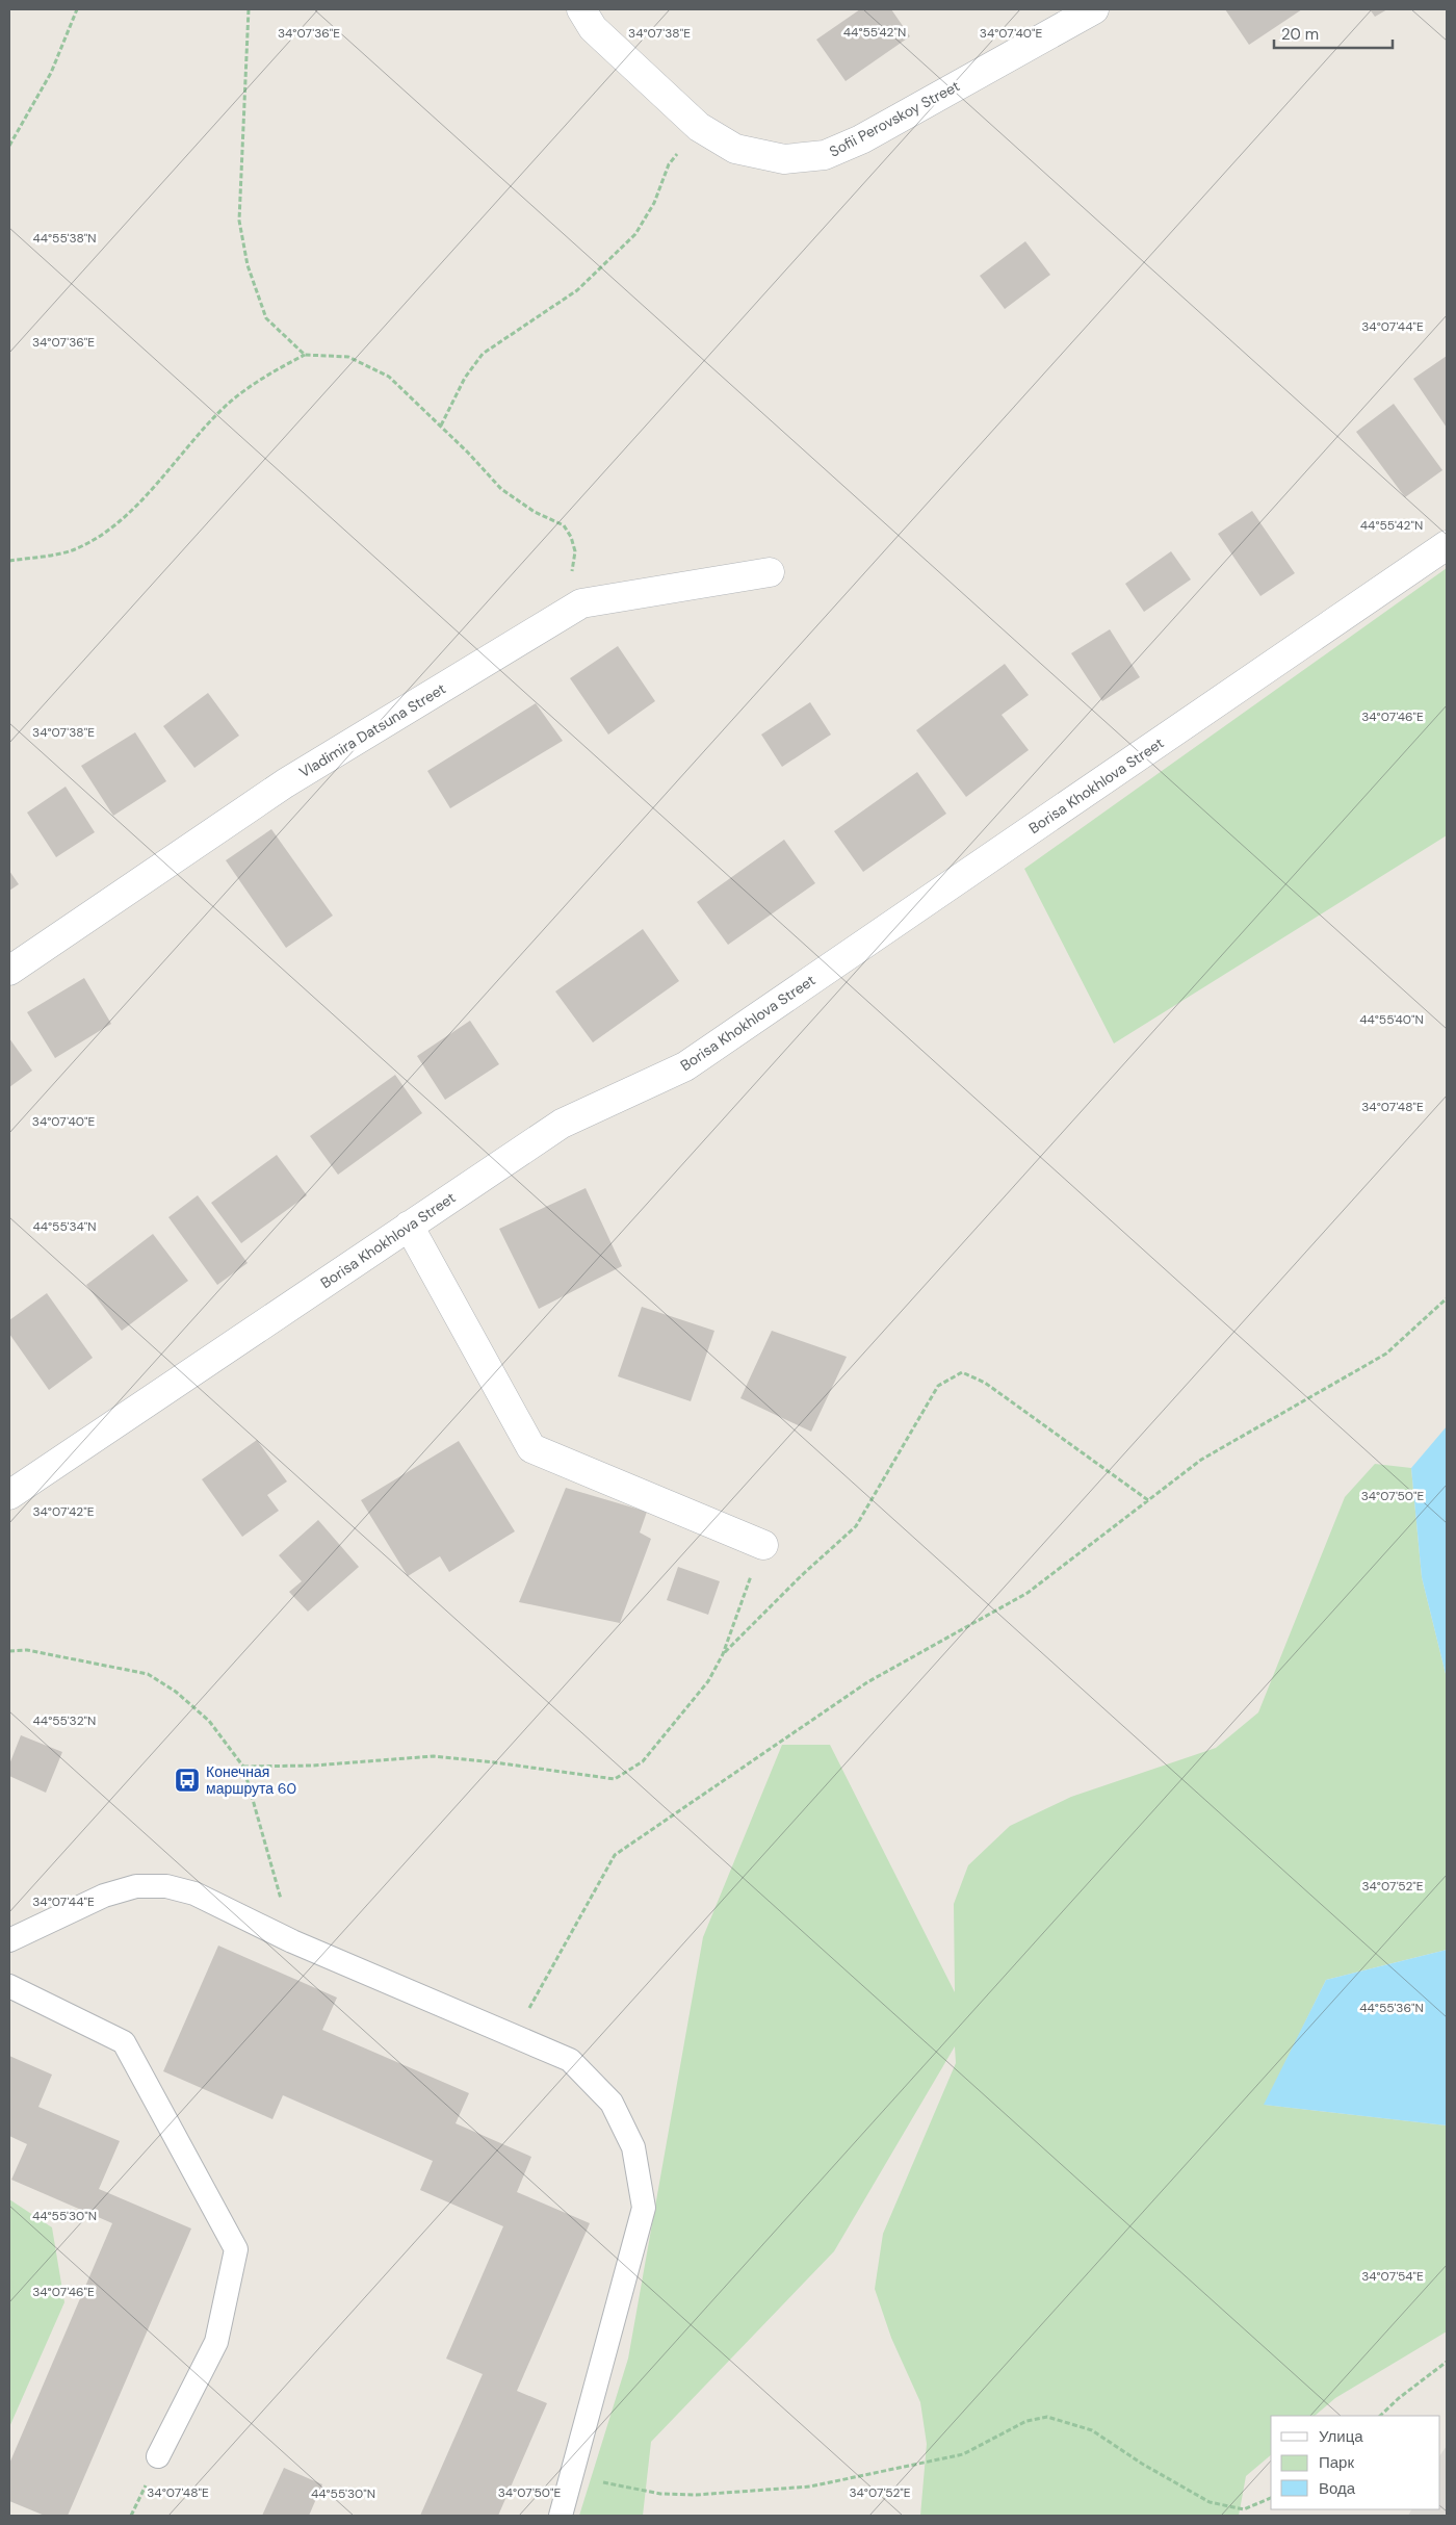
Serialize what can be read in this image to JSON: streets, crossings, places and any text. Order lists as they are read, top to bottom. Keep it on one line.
{"streets":{"street":["Sofii Perovskoy Street","Vladimira Datsuna Street","Borisa Khokhlova Street"]},"places":{"bus stop":["Конечная маршрута 60"]},"legend":["Улица","Парк","Вода"],"scale_bar":"20 m","coordinates":["44°55'42\"N","34°07'38\"E","34°07'40\"E","34°07'36\"E","44°55'38\"N","34°07'44\"E","34°07'46\"E","44°55'40\"N","34°07'48\"E","44°55'34\"N","34°07'50\"E","34°07'42\"E","44°55'32\"N","34°07'52\"E","44°55'36\"N","44°55'30\"N","34°07'54\"E"]}
